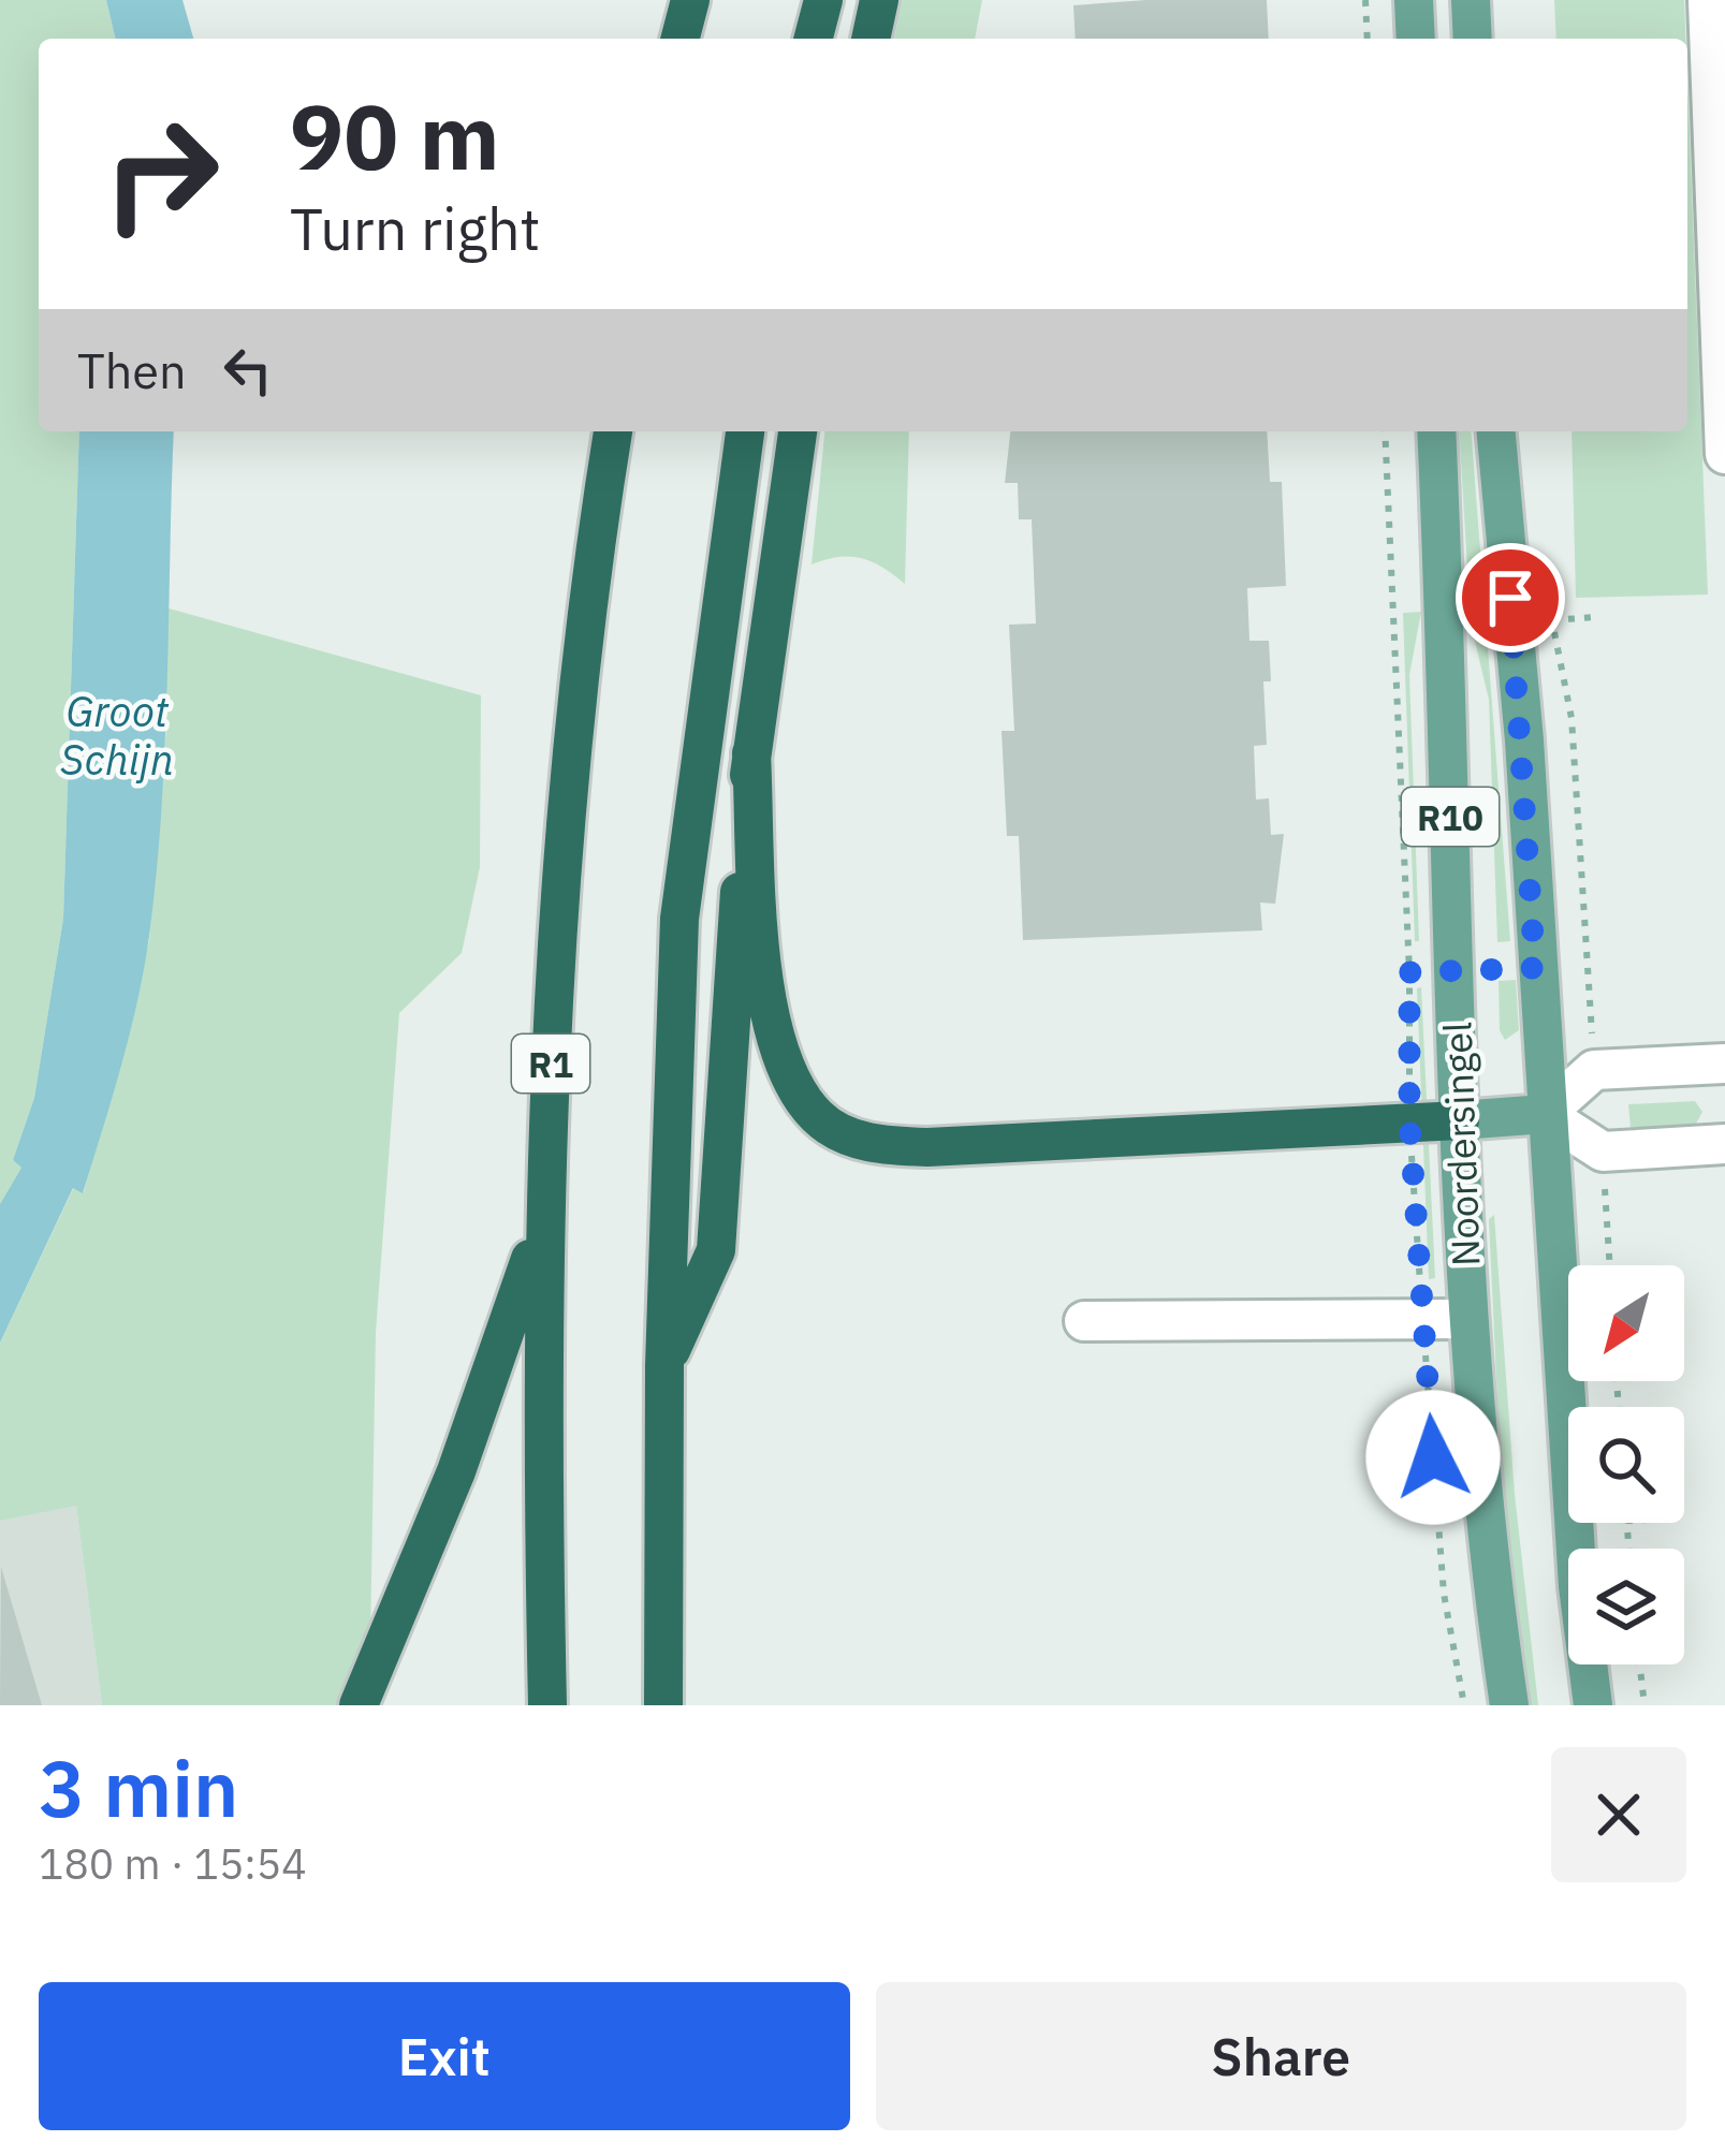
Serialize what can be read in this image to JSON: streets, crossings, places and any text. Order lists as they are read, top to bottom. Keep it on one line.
{"streets":{"highway":["R1"],"main road":["R10","Noordersingel"]},"water":["Groot Schijn"],"north":"bottom left","page":{"turn":["90 m","Turn right"],"then":"Then","heading":["3 min","180 m · 15:54"],"buttons":["Exit","Share"]}}
